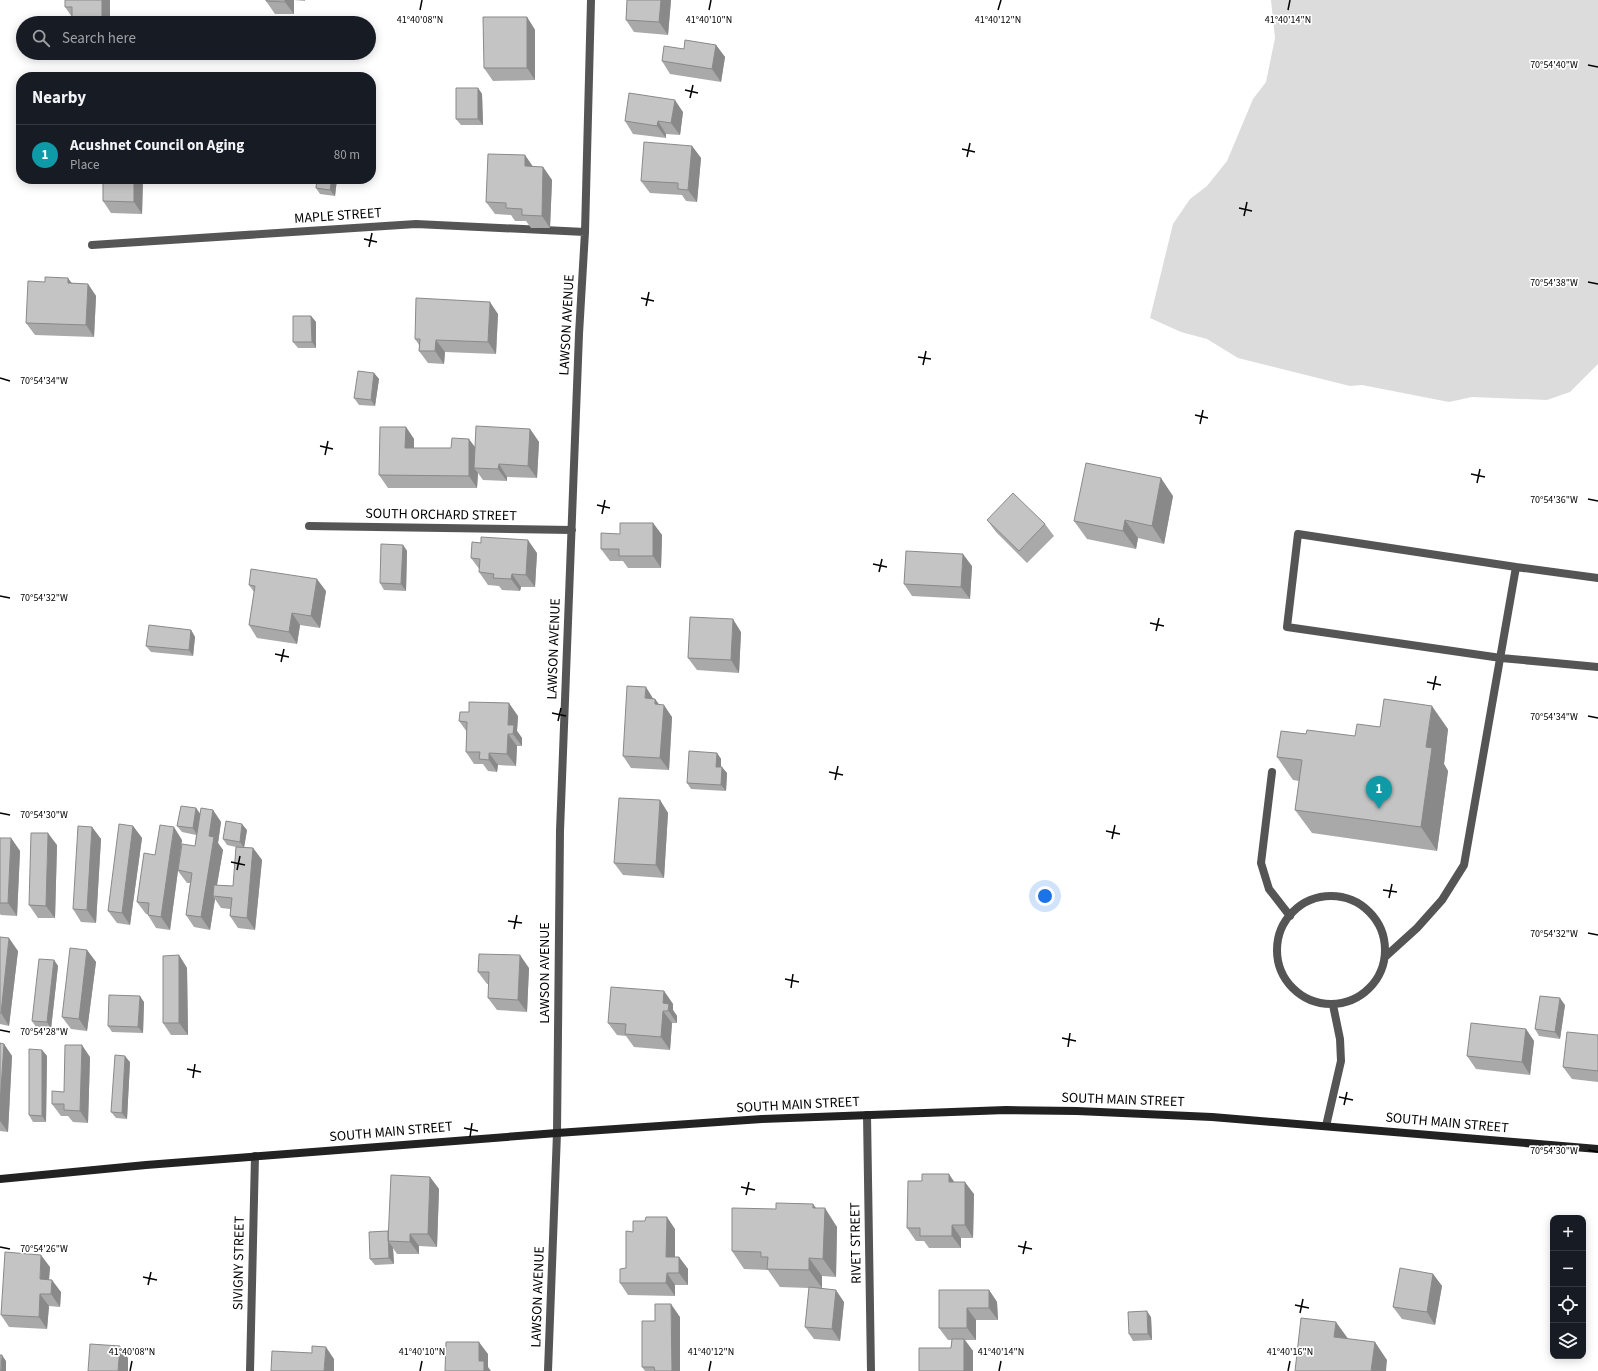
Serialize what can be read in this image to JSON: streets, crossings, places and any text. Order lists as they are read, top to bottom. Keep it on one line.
{"streets":{"main road":["SOUTH MAIN STREET"],"street":["MAPLE STREET","LAWSON AVENUE","SOUTH ORCHARD STREET","RIVET STREET","SIVIGNY STREET"]},"crossings":[["MAPLE STREET","LAWSON AVENUE"],["LAWSON AVENUE","SOUTH ORCHARD STREET"],["LAWSON AVENUE","SOUTH MAIN STREET"],["SOUTH MAIN STREET","RIVET STREET"],["SOUTH MAIN STREET","SIVIGNY STREET"]],"page":{"search":"Search here","heading":"Nearby","list":[{"mark":"1","name":"Acushnet Council on Aging","note":"Place","value":"80 m"}],"pins":"1","map_buttons":["+","−"]},"coordinates":["41°40'08\"N","41°40'10\"N","41°40'12\"N","41°40'14\"N","70°54'40\"W","70°54'38\"W","70°54'34\"W","70°54'36\"W","70°54'32\"W","70°54'30\"W","70°54'28\"W","70°54'26\"W","41°40'16\"N"]}
